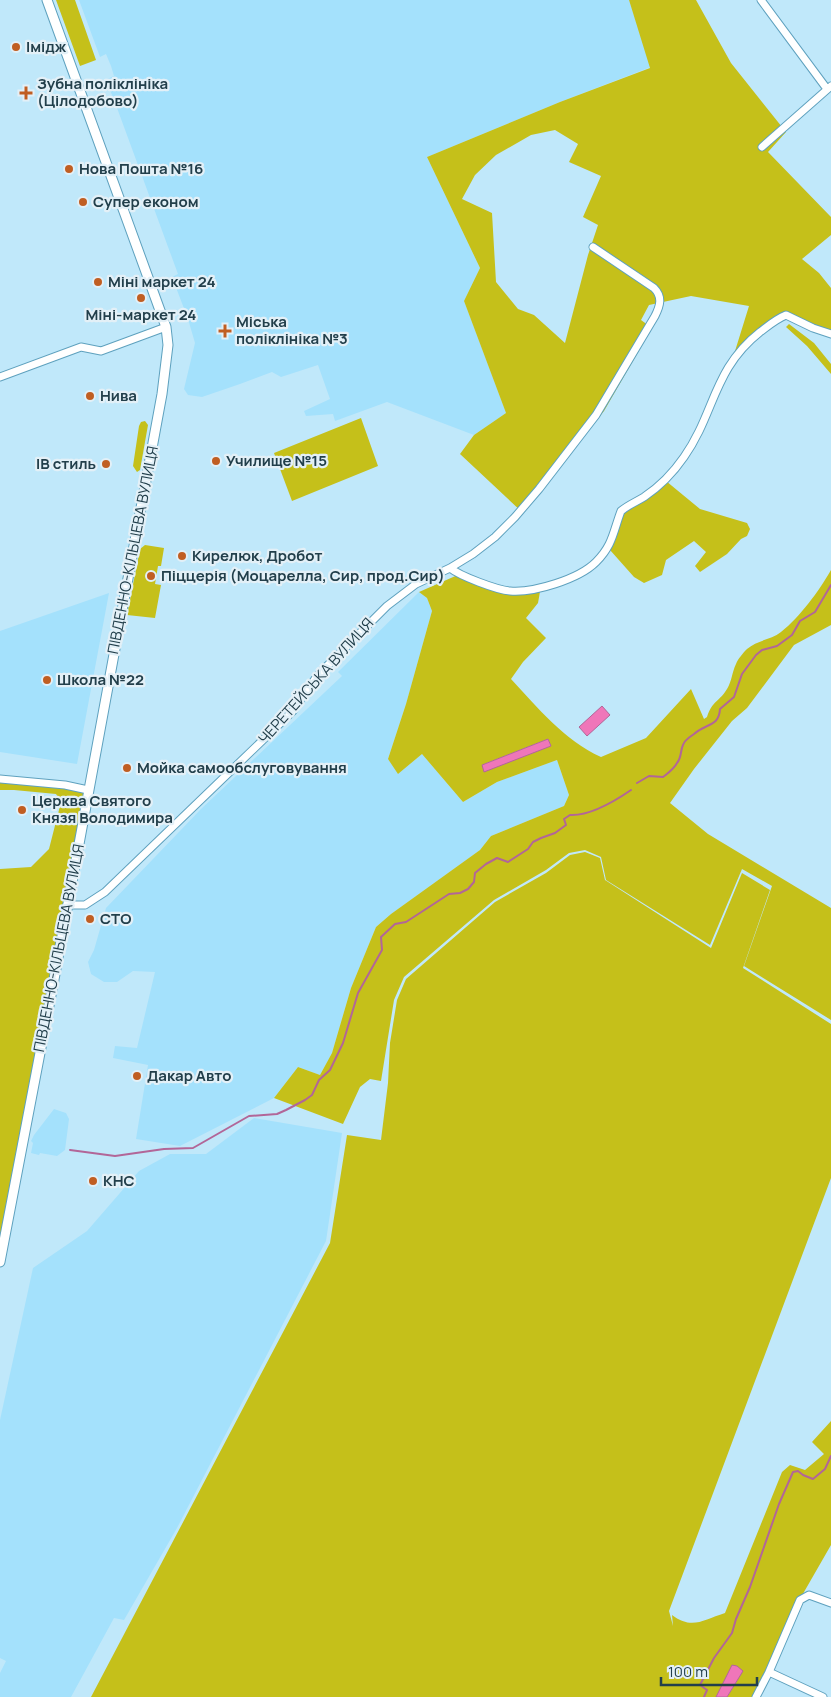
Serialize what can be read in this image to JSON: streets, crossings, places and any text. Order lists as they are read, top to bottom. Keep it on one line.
{"streets":{"main road":["ПІВДЕННО-КІЛЬЦЕВА ВУЛИЦЯ"],"street":["ЧЕРЕТЕЙСЬКА ВУЛИЦЯ"]},"crossings":[["ПІВДЕННО-КІЛЬЦЕВА ВУЛИЦЯ","ЧЕРЕТЕЙСЬКА ВУЛИЦЯ"]],"places":{"other":["Імідж","Нова Пошта №16","Супер економ","Міні маркет 24","Міні-маркет 24","Нива","Училище №15","ІВ стиль","Кирелюк, Дробот","Піццерія (Моцарелла, Сир, прод.Сир)","Школа №22","Мойка самообслуговування","Церква Святого Князя Володимира","СТО","Дакар Авто","КНС"],"health":["Зубна поліклініка (Цілодобово)","Міська поліклініка №3"]},"scale_bar":"100 m"}
